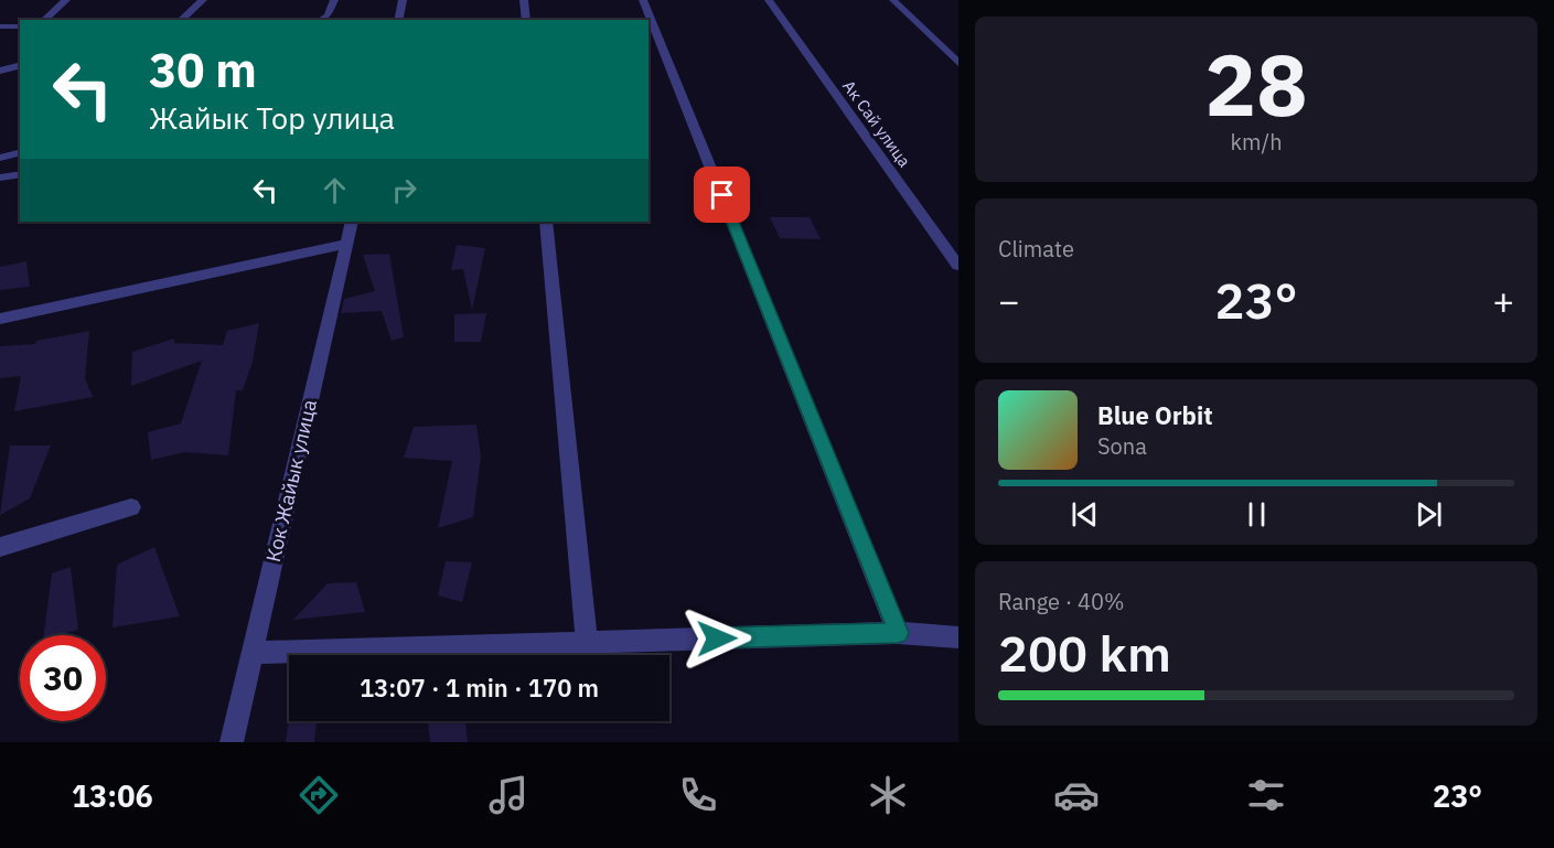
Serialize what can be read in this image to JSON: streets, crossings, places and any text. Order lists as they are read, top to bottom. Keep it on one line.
{"streets":{"street":["Ак Сай улица","Кок Жайык улица"]},"page":{"tile":[["28","km/h"],"Climate",["Range · 40%","200 km"]],"turn":["30 m","Жайык Тор улица"],"heat":["−","23°","+"],"song":["Blue Orbit","Sona"],"limit":"30","trip":"13:07 · 1 min · 170 m","tabs":["13:06","23°"]}}
